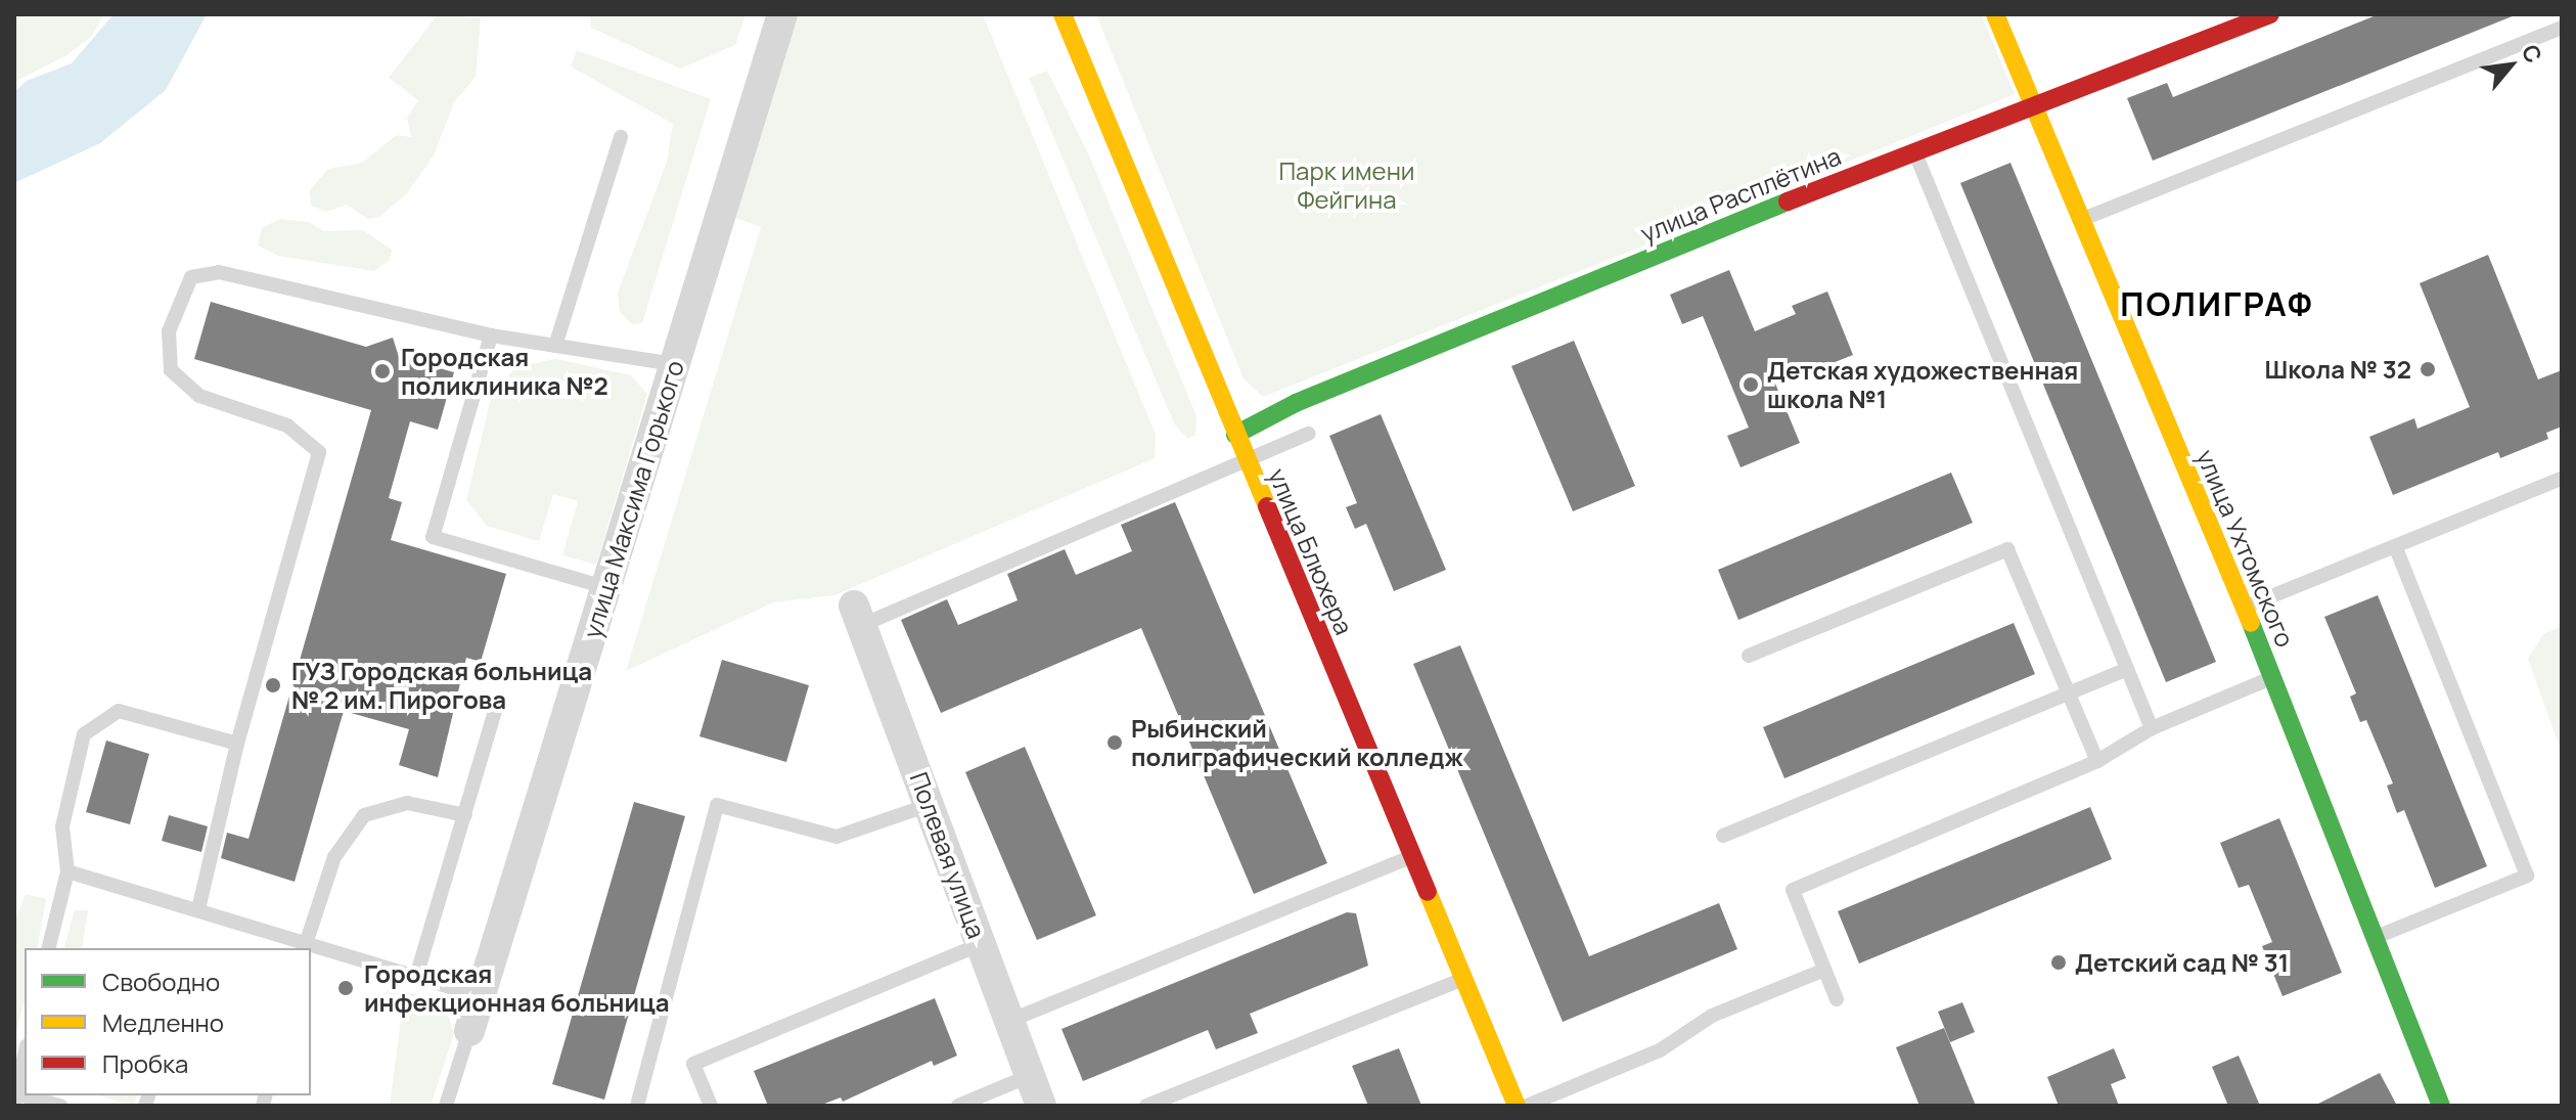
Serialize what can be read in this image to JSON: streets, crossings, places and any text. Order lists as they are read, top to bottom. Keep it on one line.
{"streets":{"street":["улица Расплётина","улица Максима Горького","улица Ухтомского","улица Блюхера","Полевая улица"]},"crossings":[["улица Расплётина","улица Ухтомского"],["улица Расплётина","улица Блюхера"]],"districts":["ПОЛИГРАФ"],"parks":["Парк имени Фейгина"],"places":["Школа № 32","Городская поликлиника №2","Детская художественная школа №1","ГУЗ Городская больница № 2 им. Пирогова","Рыбинский полиграфический колледж","Детский сад № 31","Городская инфекционная больница"],"legend":["Свободно","Медленно","Пробка"],"north":"top right"}
